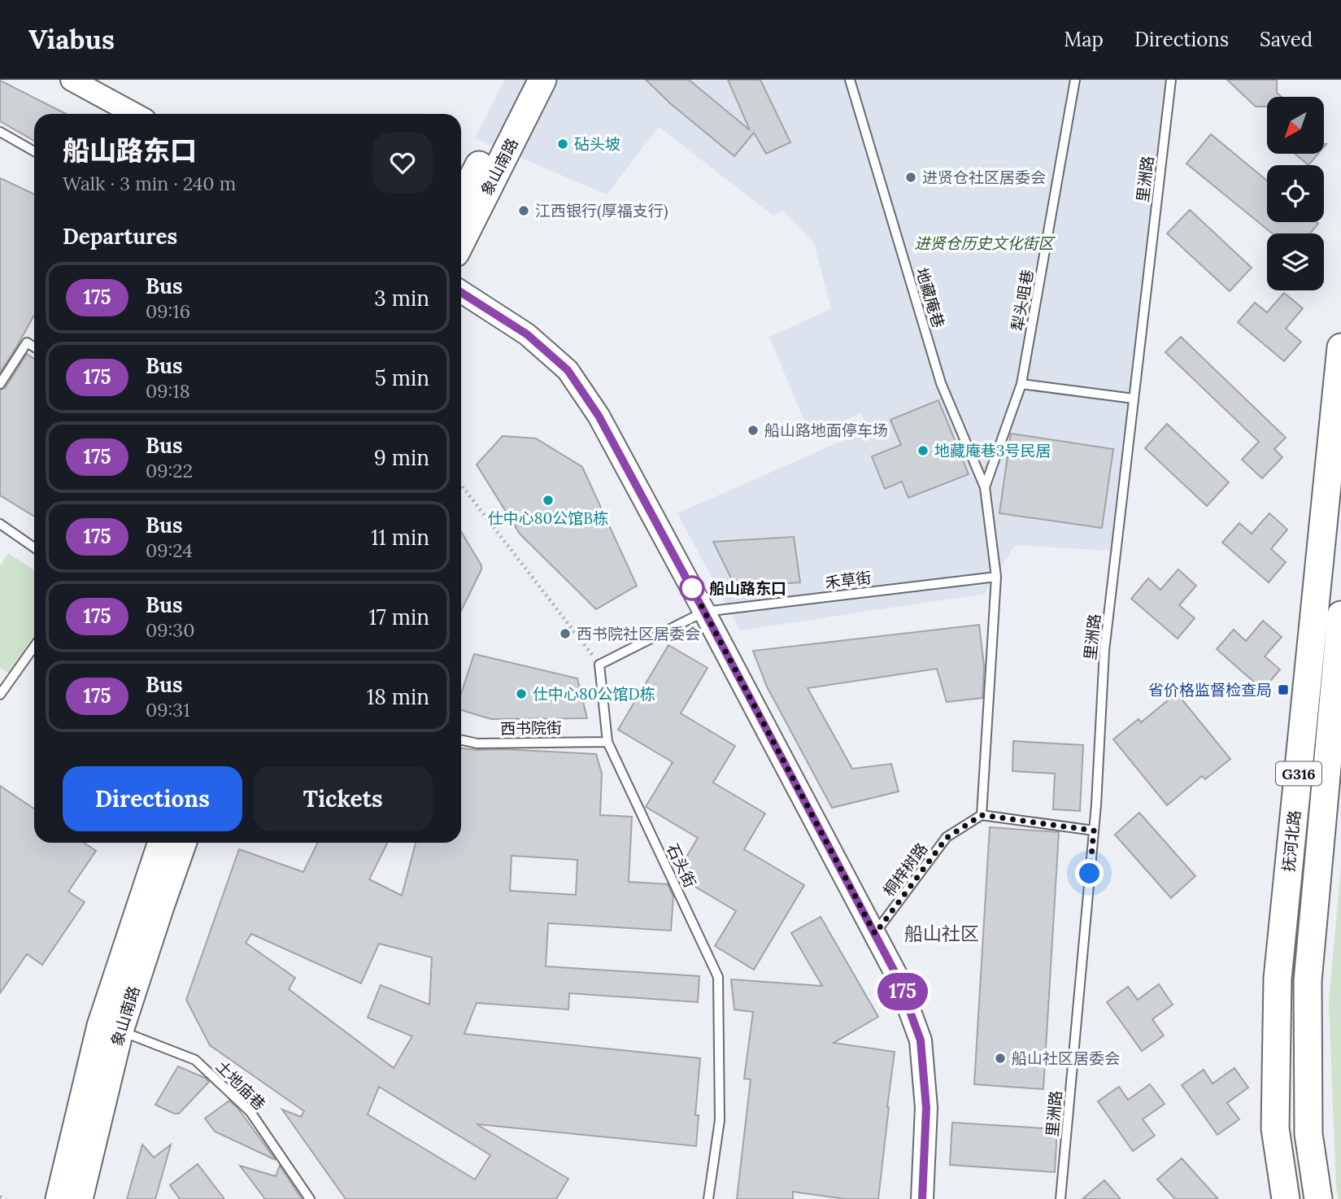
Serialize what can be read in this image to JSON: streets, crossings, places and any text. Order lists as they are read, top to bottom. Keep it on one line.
{"streets":{"main road":["象山南路","G316","抚河北路"],"lane":["里洲路","地藏庵巷","犁头咀巷","禾草街","西书院街","石头街","桐梓树路","土地庙巷"]},"crossings":[["象山南路","土地庙巷"],["地藏庵巷","犁头咀巷"],["西书院街","石头街"]],"districts":["船山社区"],"parks":["进贤仓历史文化街区"],"places":{"other":["砧头坡","进贤仓社区居委会","江西银行(厚福支行)","船山路地面停车场","地藏庵巷3号民居","仕中心80公馆B栋","船山路东口","西书院社区居委会","仕中心80公馆D栋","船山社区居委会"],"transit":["省价格监督检查局"]},"lines":["bus line 175"],"north":"bottom left","page":{"header":"Viabus","nav":["Map","Directions","Saved"],"on_map":"175","heading":[["船山路东口","Walk · 3 min · 240 m"],"Departures"],"list":[{"mark":"175","name":"Bus","note":"09:16","value":"3 min"},{"mark":"175","name":"Bus","note":"09:18","value":"5 min"},{"mark":"175","name":"Bus","note":"09:22","value":"9 min"},{"mark":"175","name":"Bus","note":"09:24","value":"11 min"},{"mark":"175","name":"Bus","note":"09:30","value":"17 min"},{"mark":"175","name":"Bus","note":"09:31","value":"18 min"}],"buttons":["Directions","Tickets"]}}
